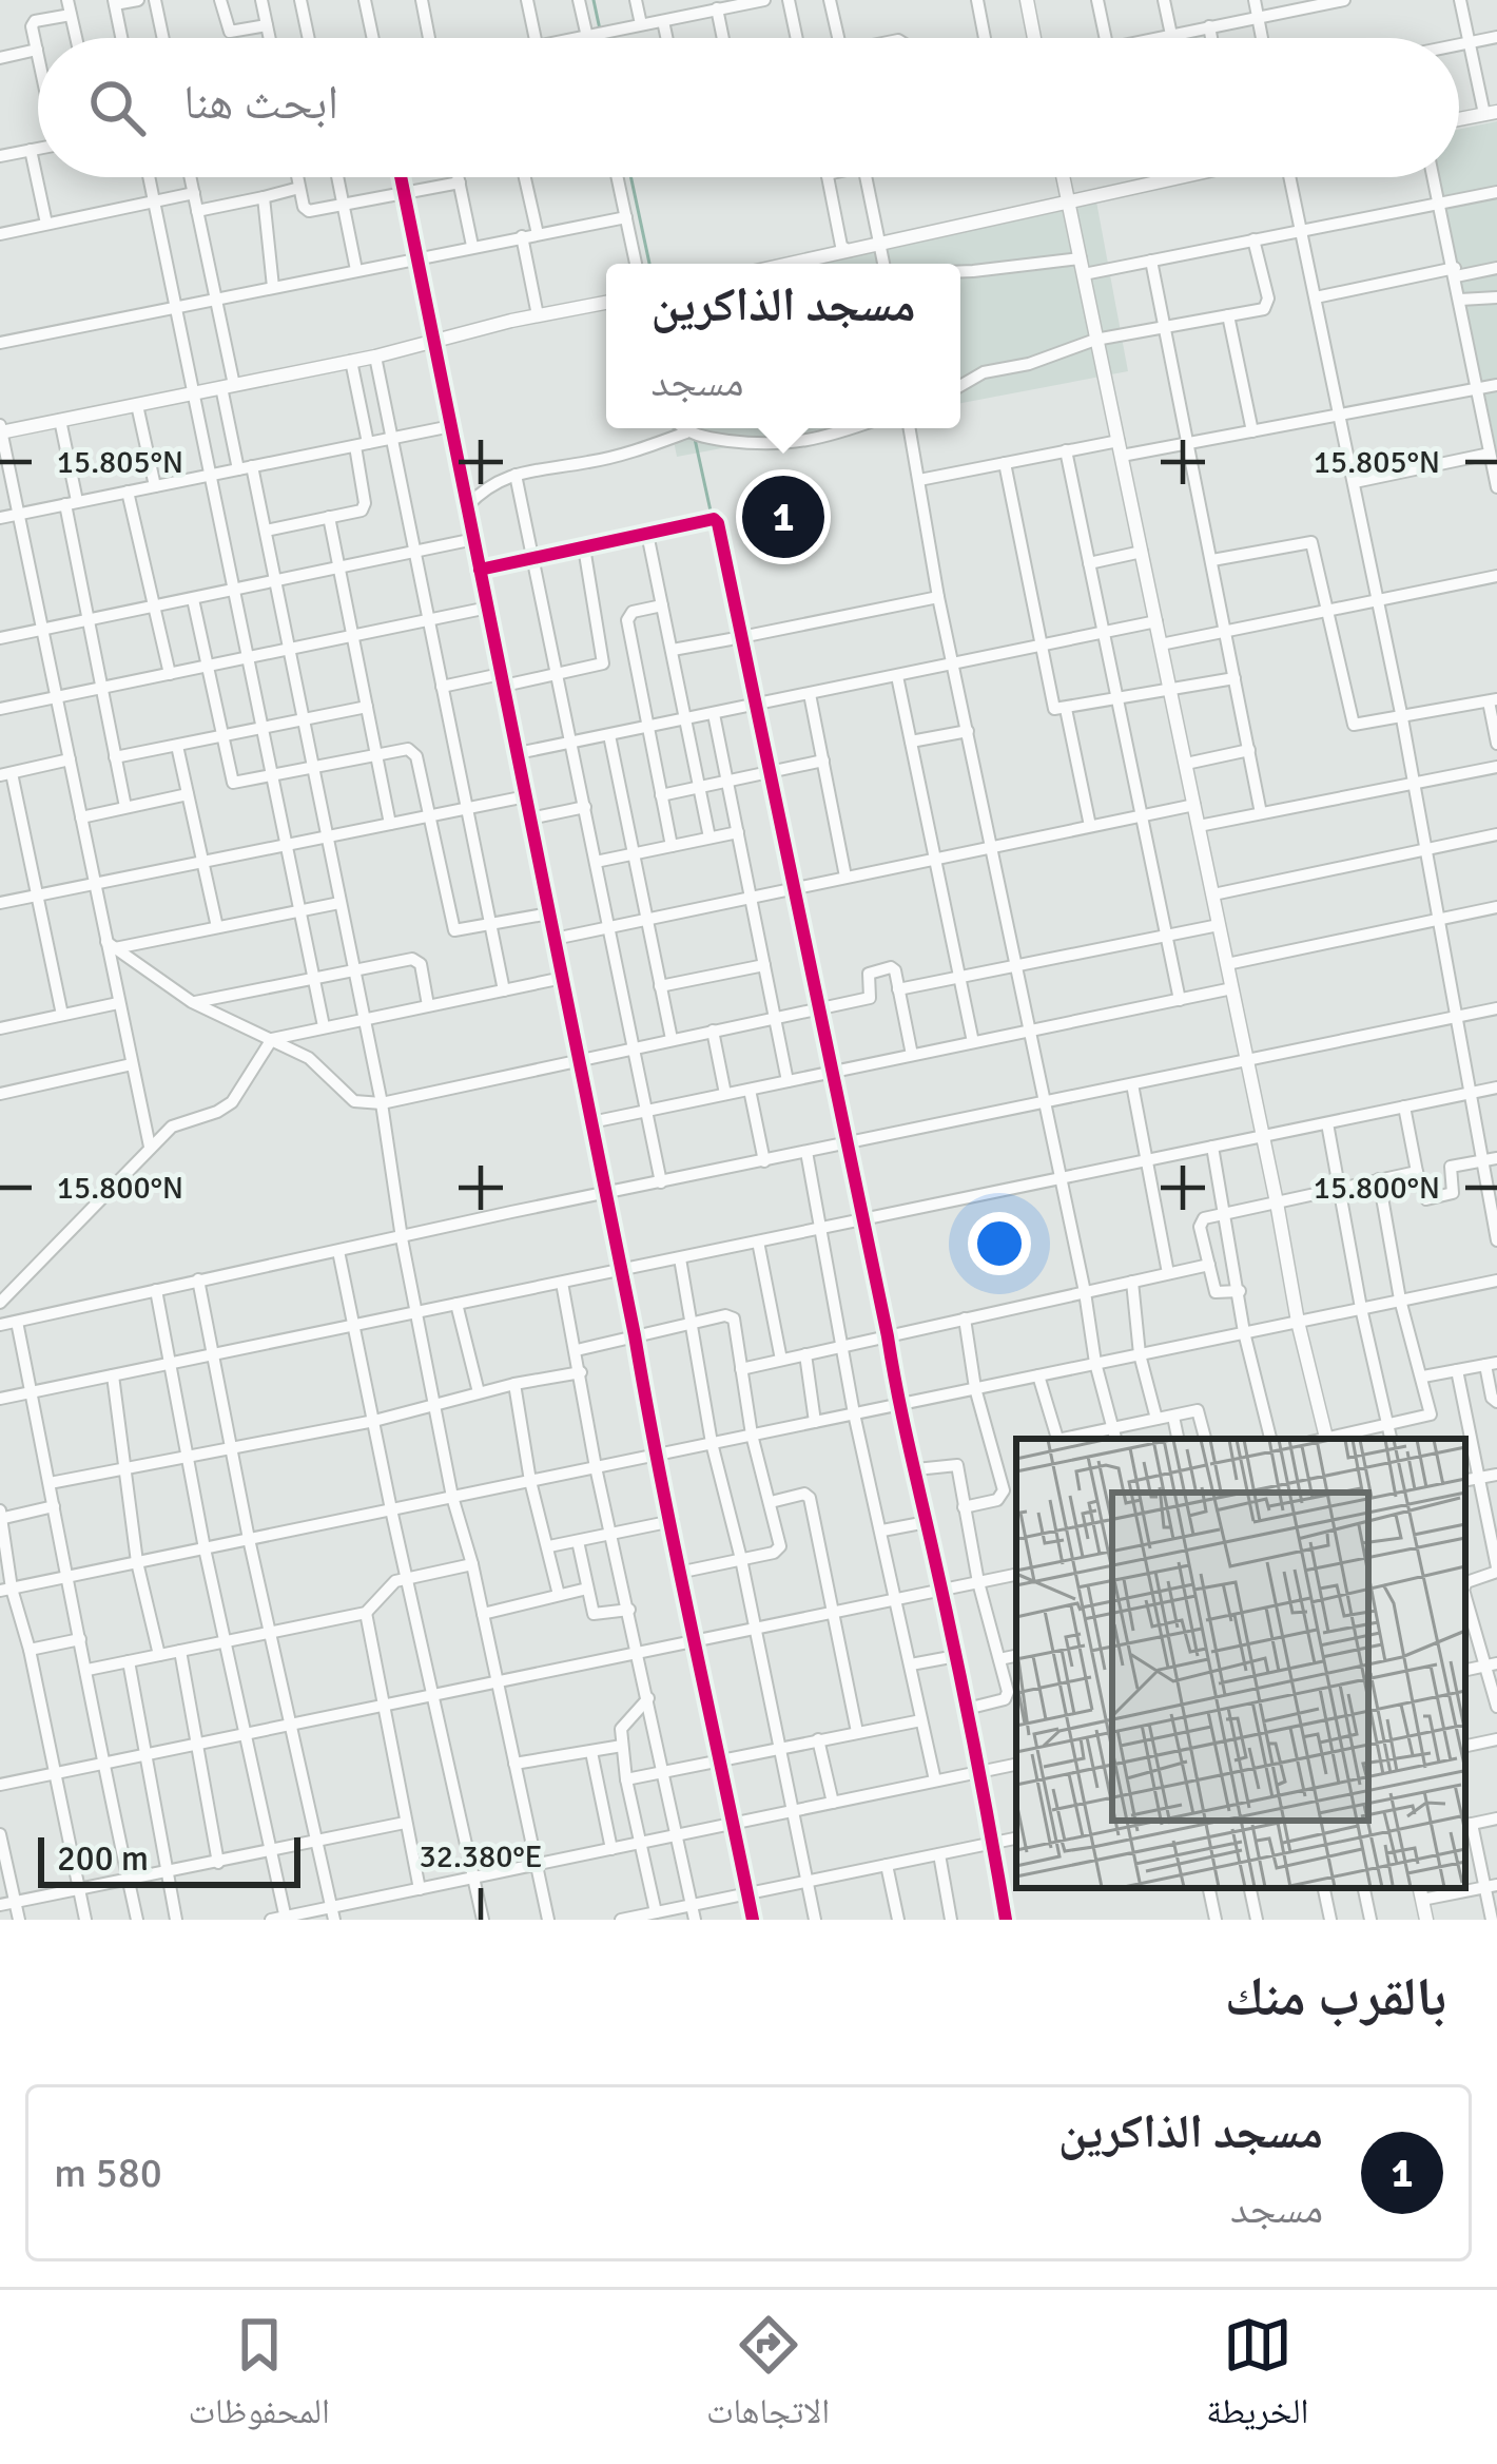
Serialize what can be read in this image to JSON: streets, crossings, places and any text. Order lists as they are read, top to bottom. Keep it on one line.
{"scale_bar":"200 m","page":{"search":"ابحث هنا","popup":["مسجد الذاكرين","مسجد"],"pins":"1","scale":"200 m","heading":"بالقرب منك","list":[{"mark":"1","name":"مسجد الذاكرين","note":"مسجد","value":"580 m"}],"nav":["الخريطة","الاتجاهات","المحفوظات"]},"coordinates":["15.805°N","15.800°N","32.380°E"]}
